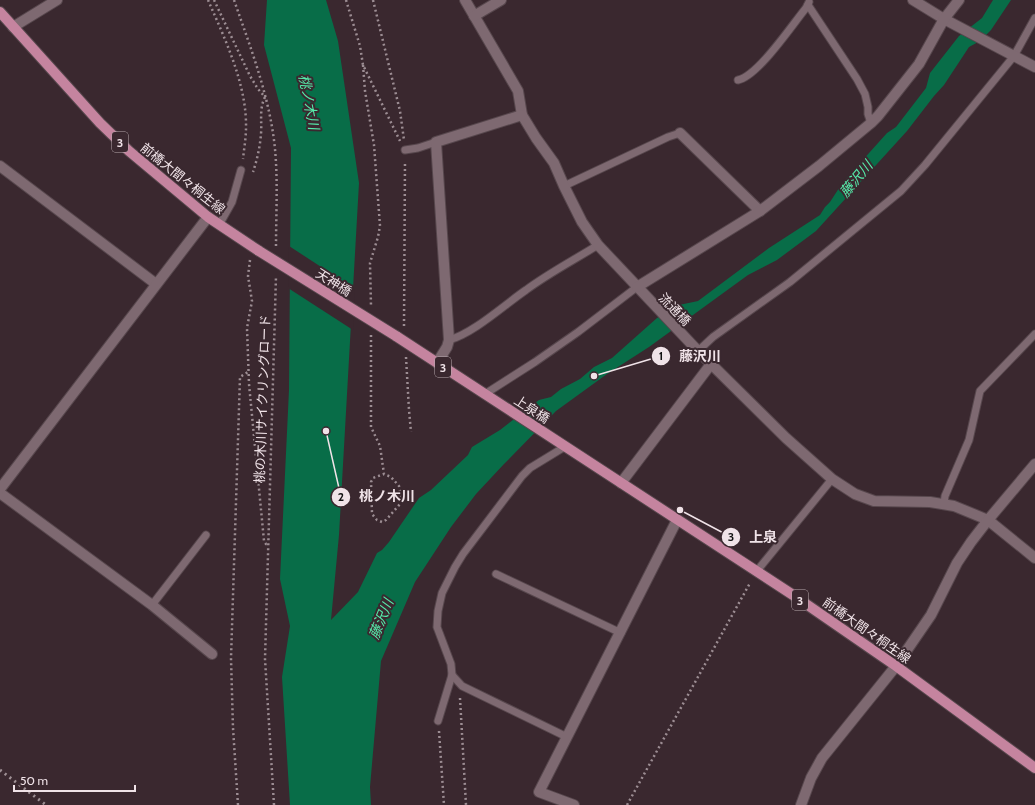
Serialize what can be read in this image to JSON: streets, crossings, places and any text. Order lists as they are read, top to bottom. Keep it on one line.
{"streets":{"main road":["3","前橋大間々桐生線","天神橋","上泉橋"],"street":["流通橋"],"path":["桃の木川サイクリングロード"]},"crossings":[["3","天神橋"],["3","上泉橋"],["前橋大間々桐生線","天神橋"],["前橋大間々桐生線","上泉橋"]],"water":["桃ノ木川","藤沢川"],"places":["藤沢川","桃ノ木川","上泉"],"scale_bar":"50 m"}
